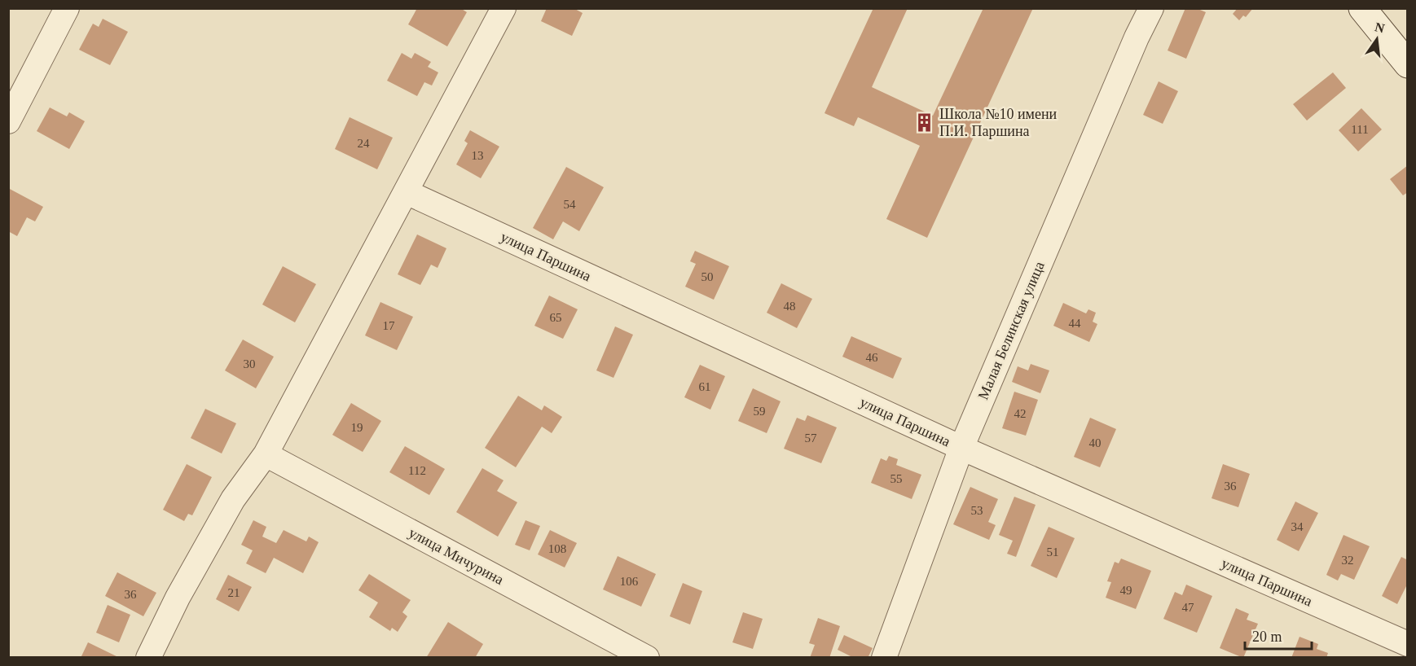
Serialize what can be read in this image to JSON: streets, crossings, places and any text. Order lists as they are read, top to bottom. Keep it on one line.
{"streets":{"street":["улица Паршина","Малая Белинская улица","улица Мичурина"]},"crossings":[["улица Паршина","Малая Белинская улица"]],"places":{"building":["Школа №10 имени П.И. Паршина"]},"house_numbers":["111","24","13","54","50","48","65","44","17","46","30","61","59","42","19","57","40","112","55","36","53","34","108","51","32","106","49","21","36","47"],"scale_bar":"20 m","north":"top"}
